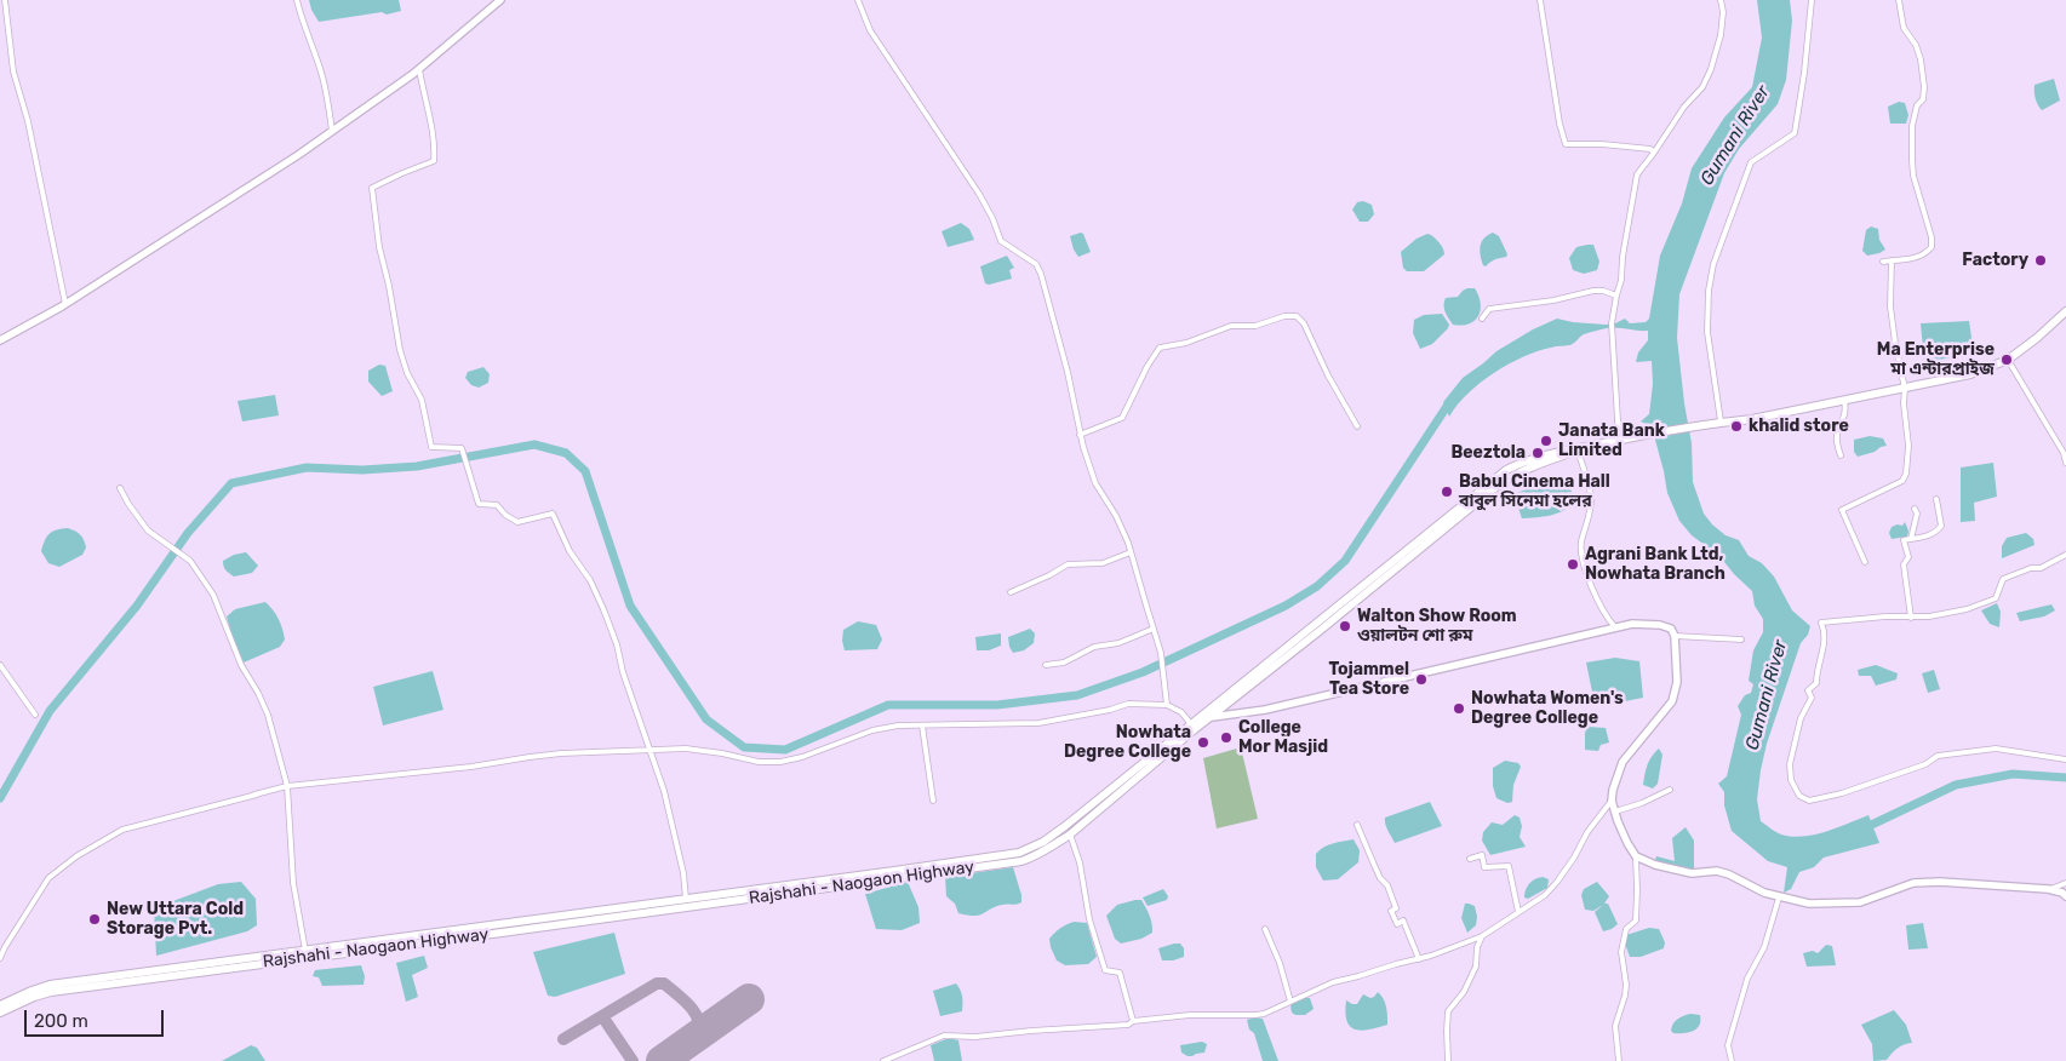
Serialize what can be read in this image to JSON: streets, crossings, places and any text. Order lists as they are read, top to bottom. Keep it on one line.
{"streets":{"main road":["Rajshahi - Naogaon Highway"]},"water":["Gumani River"],"places":["Factory","Ma Enterprise মা এন্টারপ্রাইজ","khalid store","Janata Bank Limited","Beeztola","Babul Cinema Hall বাবুল সিনেমা হলের","Agrani Bank Ltd, Nowhata Branch","Walton Show Room ওয়ালটন শো রুম","Tojammel Tea Store","Nowhata Women's Degree College","College Mor Masjid","Nowhata Degree College","New Uttara Cold Storage Pvt."],"scale_bar":"200 m"}
